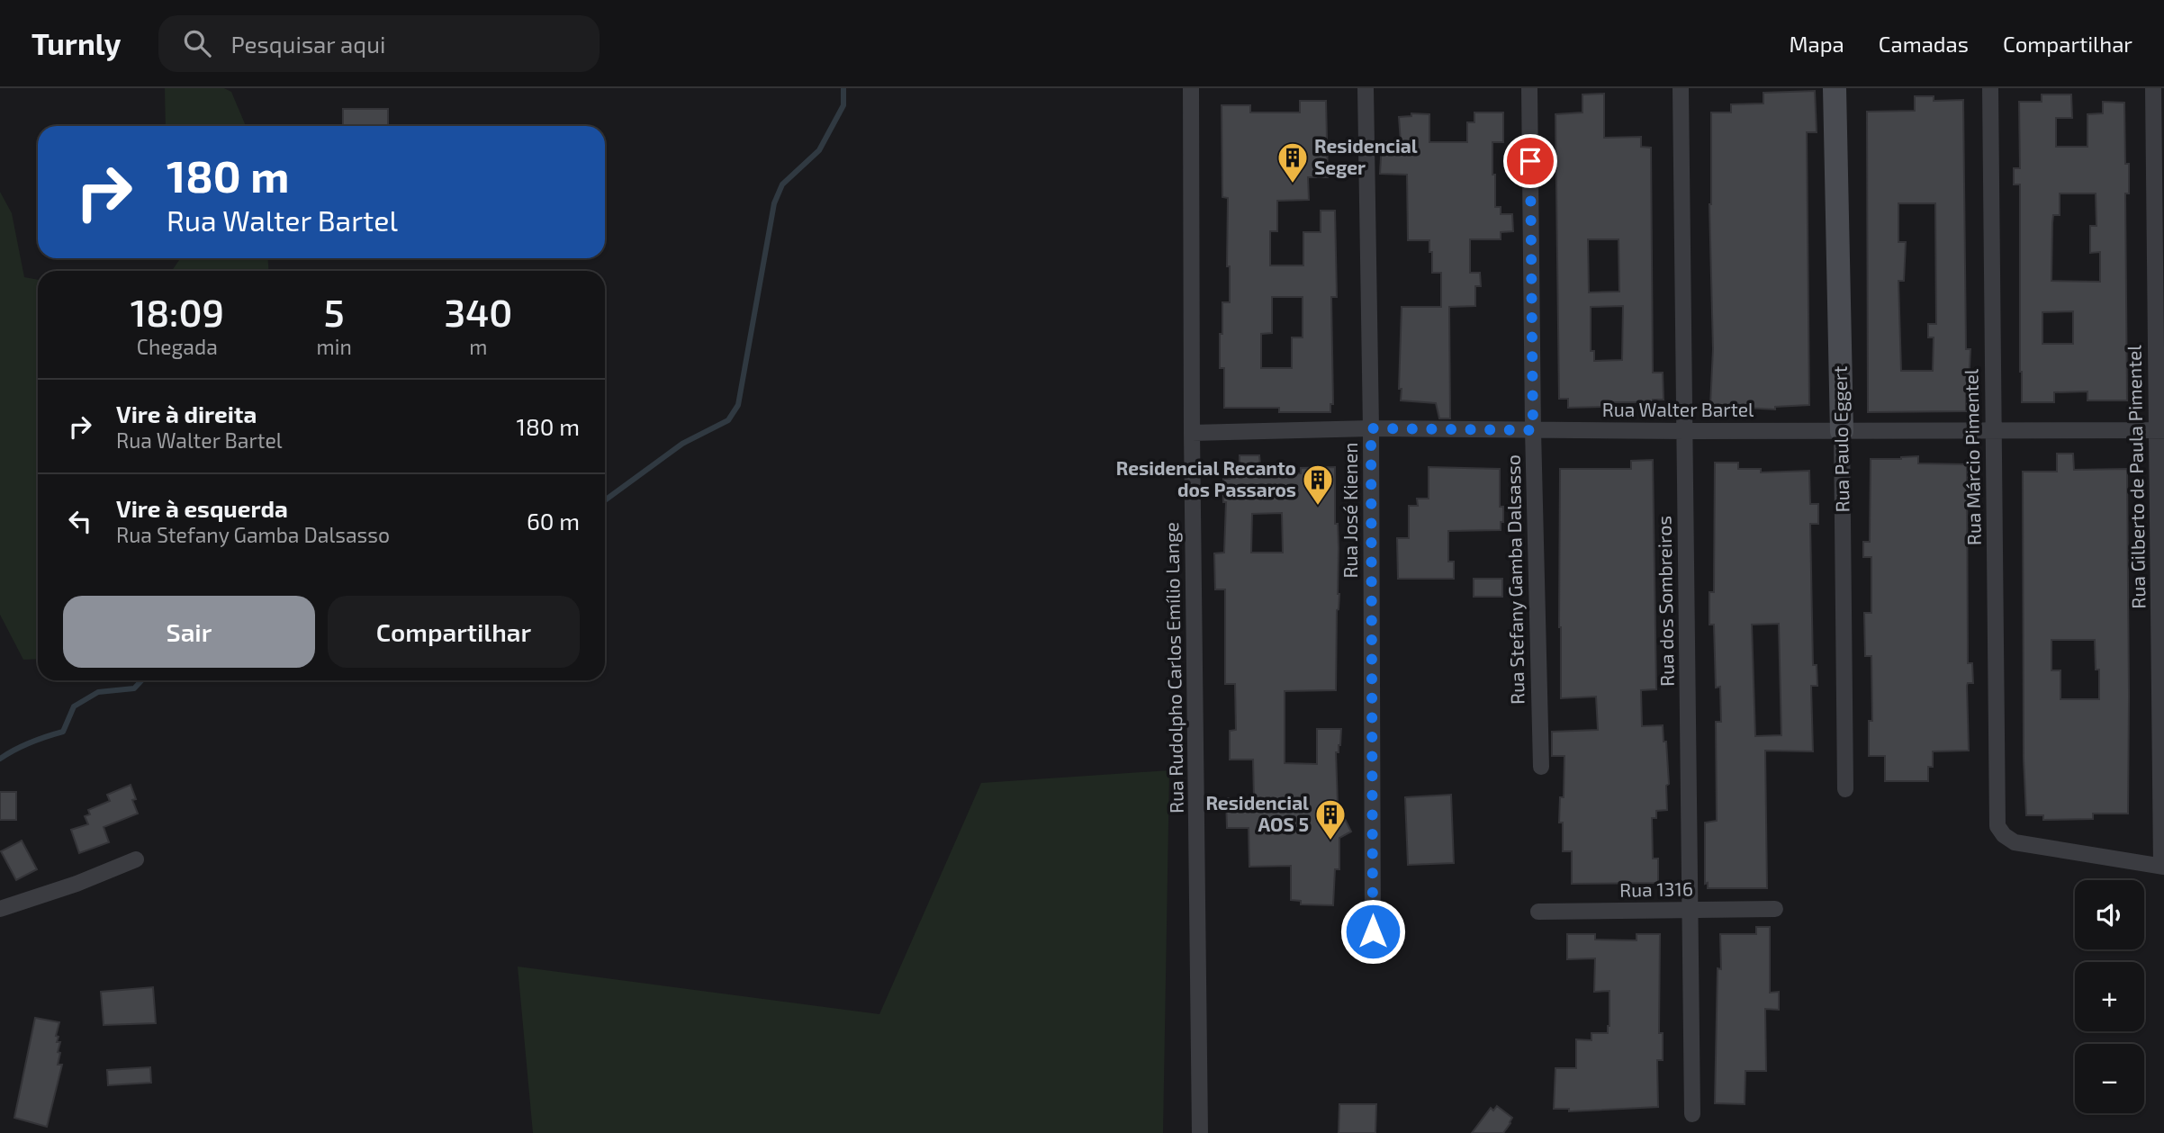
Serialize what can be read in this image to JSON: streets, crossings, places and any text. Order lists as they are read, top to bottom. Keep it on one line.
{"streets":{"street":["Rua Walter Bartel","Rua Paulo Eggert","Rua Márcio Pimentel","Rua Gilberto de Paula Pimentel","Rua José Kienen","Rua Stefany Gamba Dalsasso","Rua dos Sombreiros","Rua Rudolpho Carlos Emílio Lange","Rua 1316"]},"crossings":[["Rua Walter Bartel","Rua Paulo Eggert"],["Rua Walter Bartel","Rua Márcio Pimentel"],["Rua Walter Bartel","Rua Gilberto de Paula Pimentel"],["Rua Walter Bartel","Rua José Kienen"],["Rua Walter Bartel","Rua Stefany Gamba Dalsasso"],["Rua Walter Bartel","Rua dos Sombreiros"],["Rua Walter Bartel","Rua Rudolpho Carlos Emílio Lange"],["Rua Márcio Pimentel","Rua Gilberto de Paula Pimentel"],["Rua dos Sombreiros","Rua 1316"]],"places":{"building":["Residencial Seger","Residencial Recanto dos Passaros","Residencial AOS 5"]},"page":{"header":"Turnly","search":"Pesquisar aqui","nav":["Mapa","Camadas","Compartilhar"],"turn":["180 m","Rua Walter Bartel"],"eta":["18:09","Chegada","5","min","340","m"],"list":[{"name":"Vire à direita","note":"Rua Walter Bartel","value":"180 m"},{"name":"Vire à esquerda","note":"Rua Stefany Gamba Dalsasso","value":"60 m"}],"buttons":["Sair","Compartilhar"],"map_buttons":["+","−"]}}
